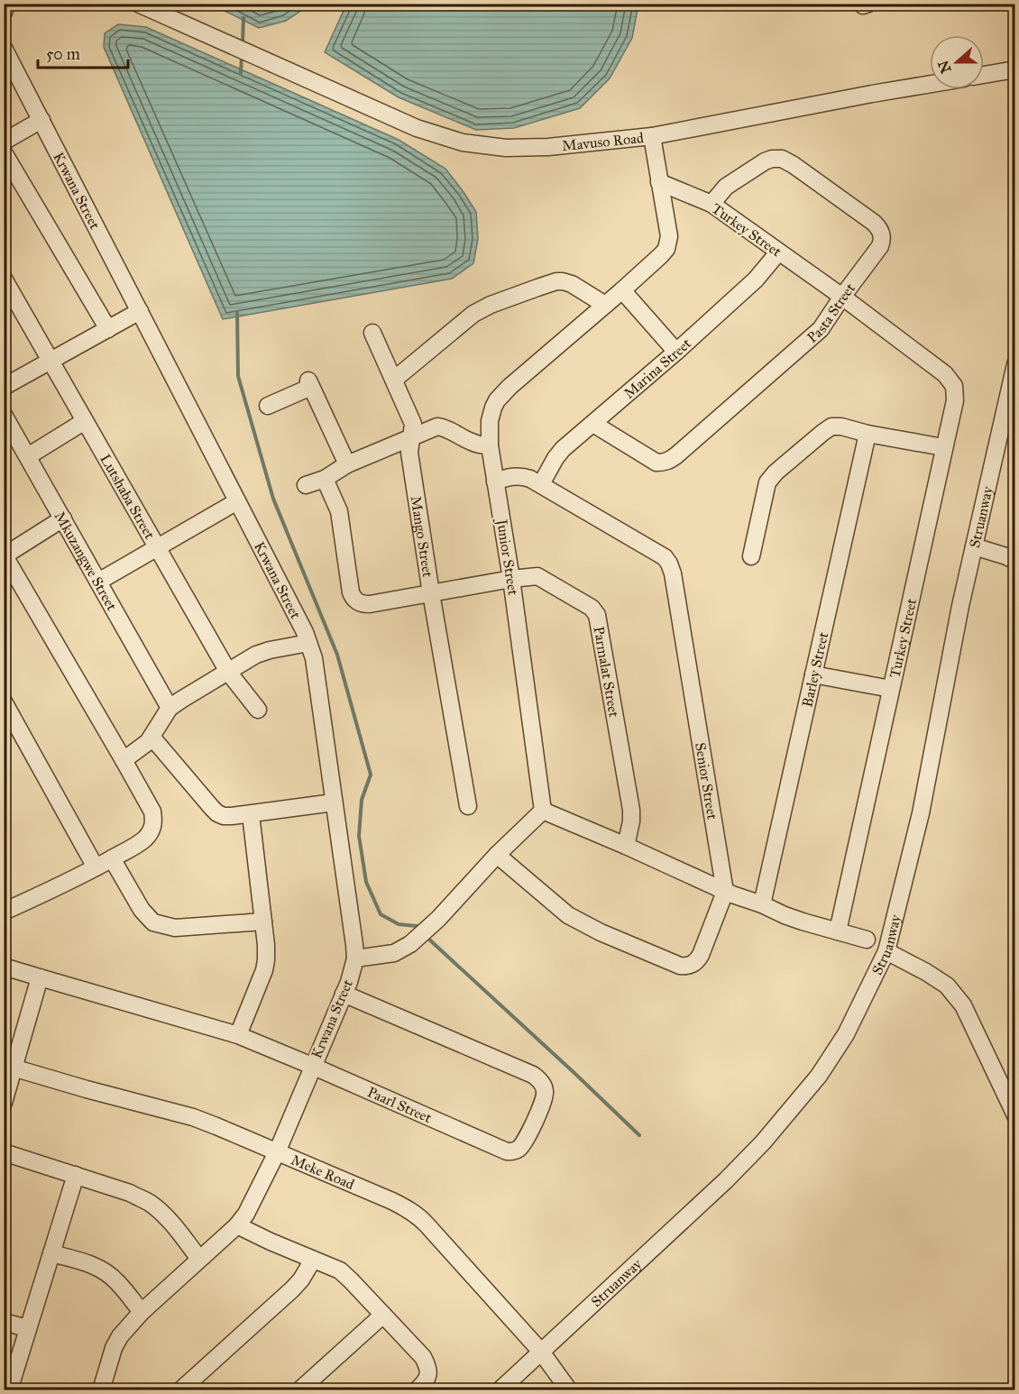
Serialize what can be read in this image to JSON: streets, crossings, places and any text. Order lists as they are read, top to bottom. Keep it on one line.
{"streets":{"street":["Mavuso Road","Krwana Street","Turkey Street","Pasta Street","Marina Street","Lutshaba Street","Struanway","Mango Street","Junior Street","Mkuzangwe Street","Barley Street","Parmalat Street","Senior Street","Paarl Street","Meke Road"]},"crossings":[["Mavuso Road","Junior Street"],["Krwana Street","Paarl Street"],["Krwana Street","Meke Road"],["Turkey Street","Pasta Street"],["Turkey Street","Marina Street"],["Turkey Street","Junior Street"],["Pasta Street","Marina Street"],["Marina Street","Senior Street"],["Struanway","Meke Road"],["Mango Street","Parmalat Street"],["Junior Street","Parmalat Street"],["Junior Street","Senior Street"]],"scale_bar":"50 m","north":"left"}
